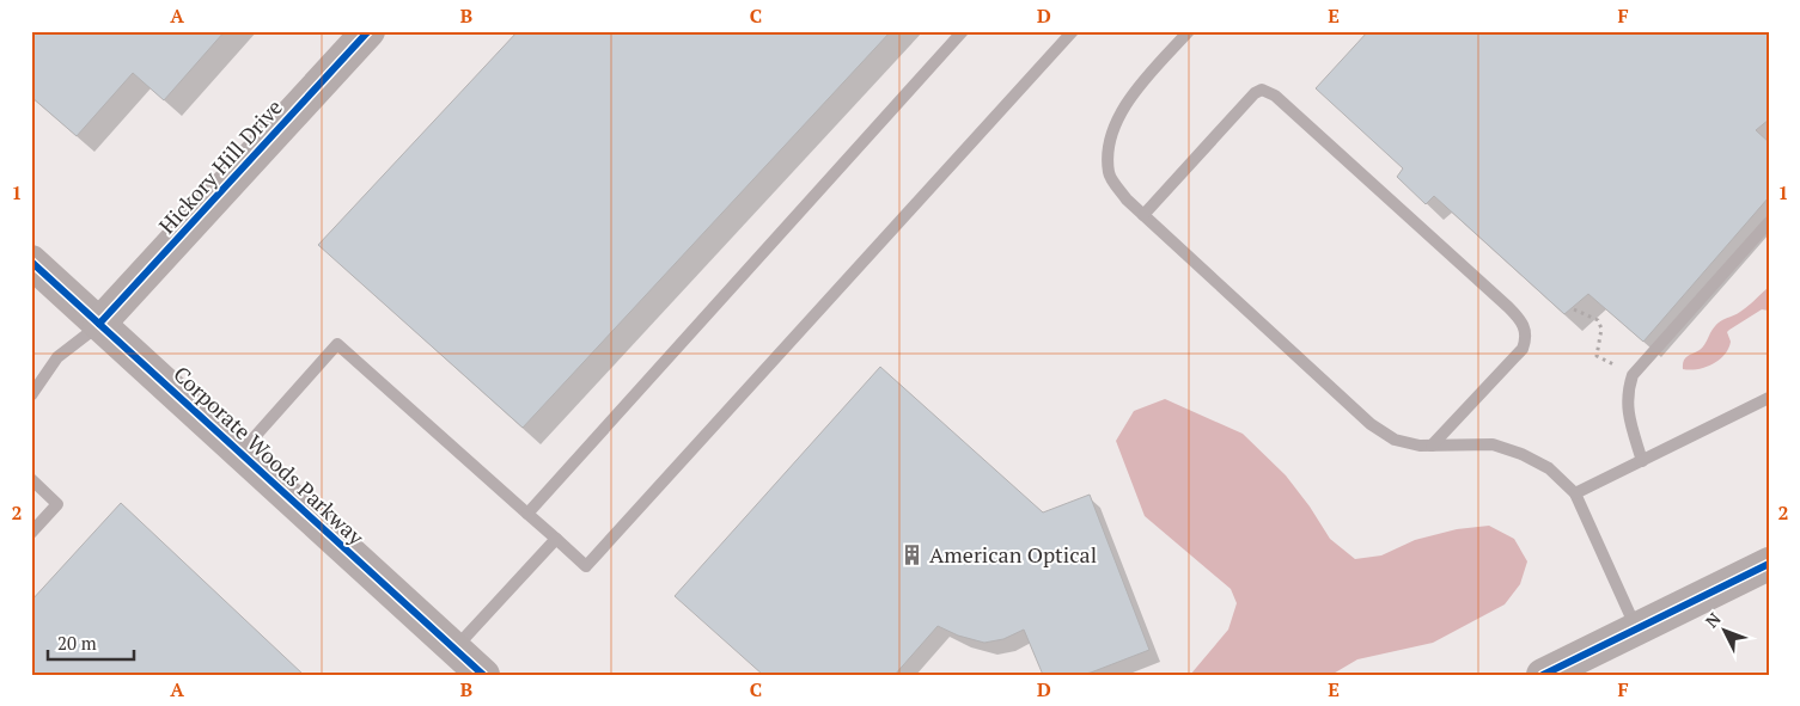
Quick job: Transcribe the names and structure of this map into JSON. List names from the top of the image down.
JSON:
{
  "streets": {
    "street": ["Hickory Hill Drive", "Corporate Woods Parkway"]
  },
  "crossings": [
    ["Hickory Hill Drive", "Corporate Woods Parkway"]
  ],
  "places": {
    "building": ["American Optical"]
  },
  "scale_bar": "20 m",
  "north": "top left",
  "grid": {
    "columns": [
      "A",
      "B",
      "C",
      "D",
      "E",
      "F"
    ],
    "rows": ["1", "2"]
  }
}
